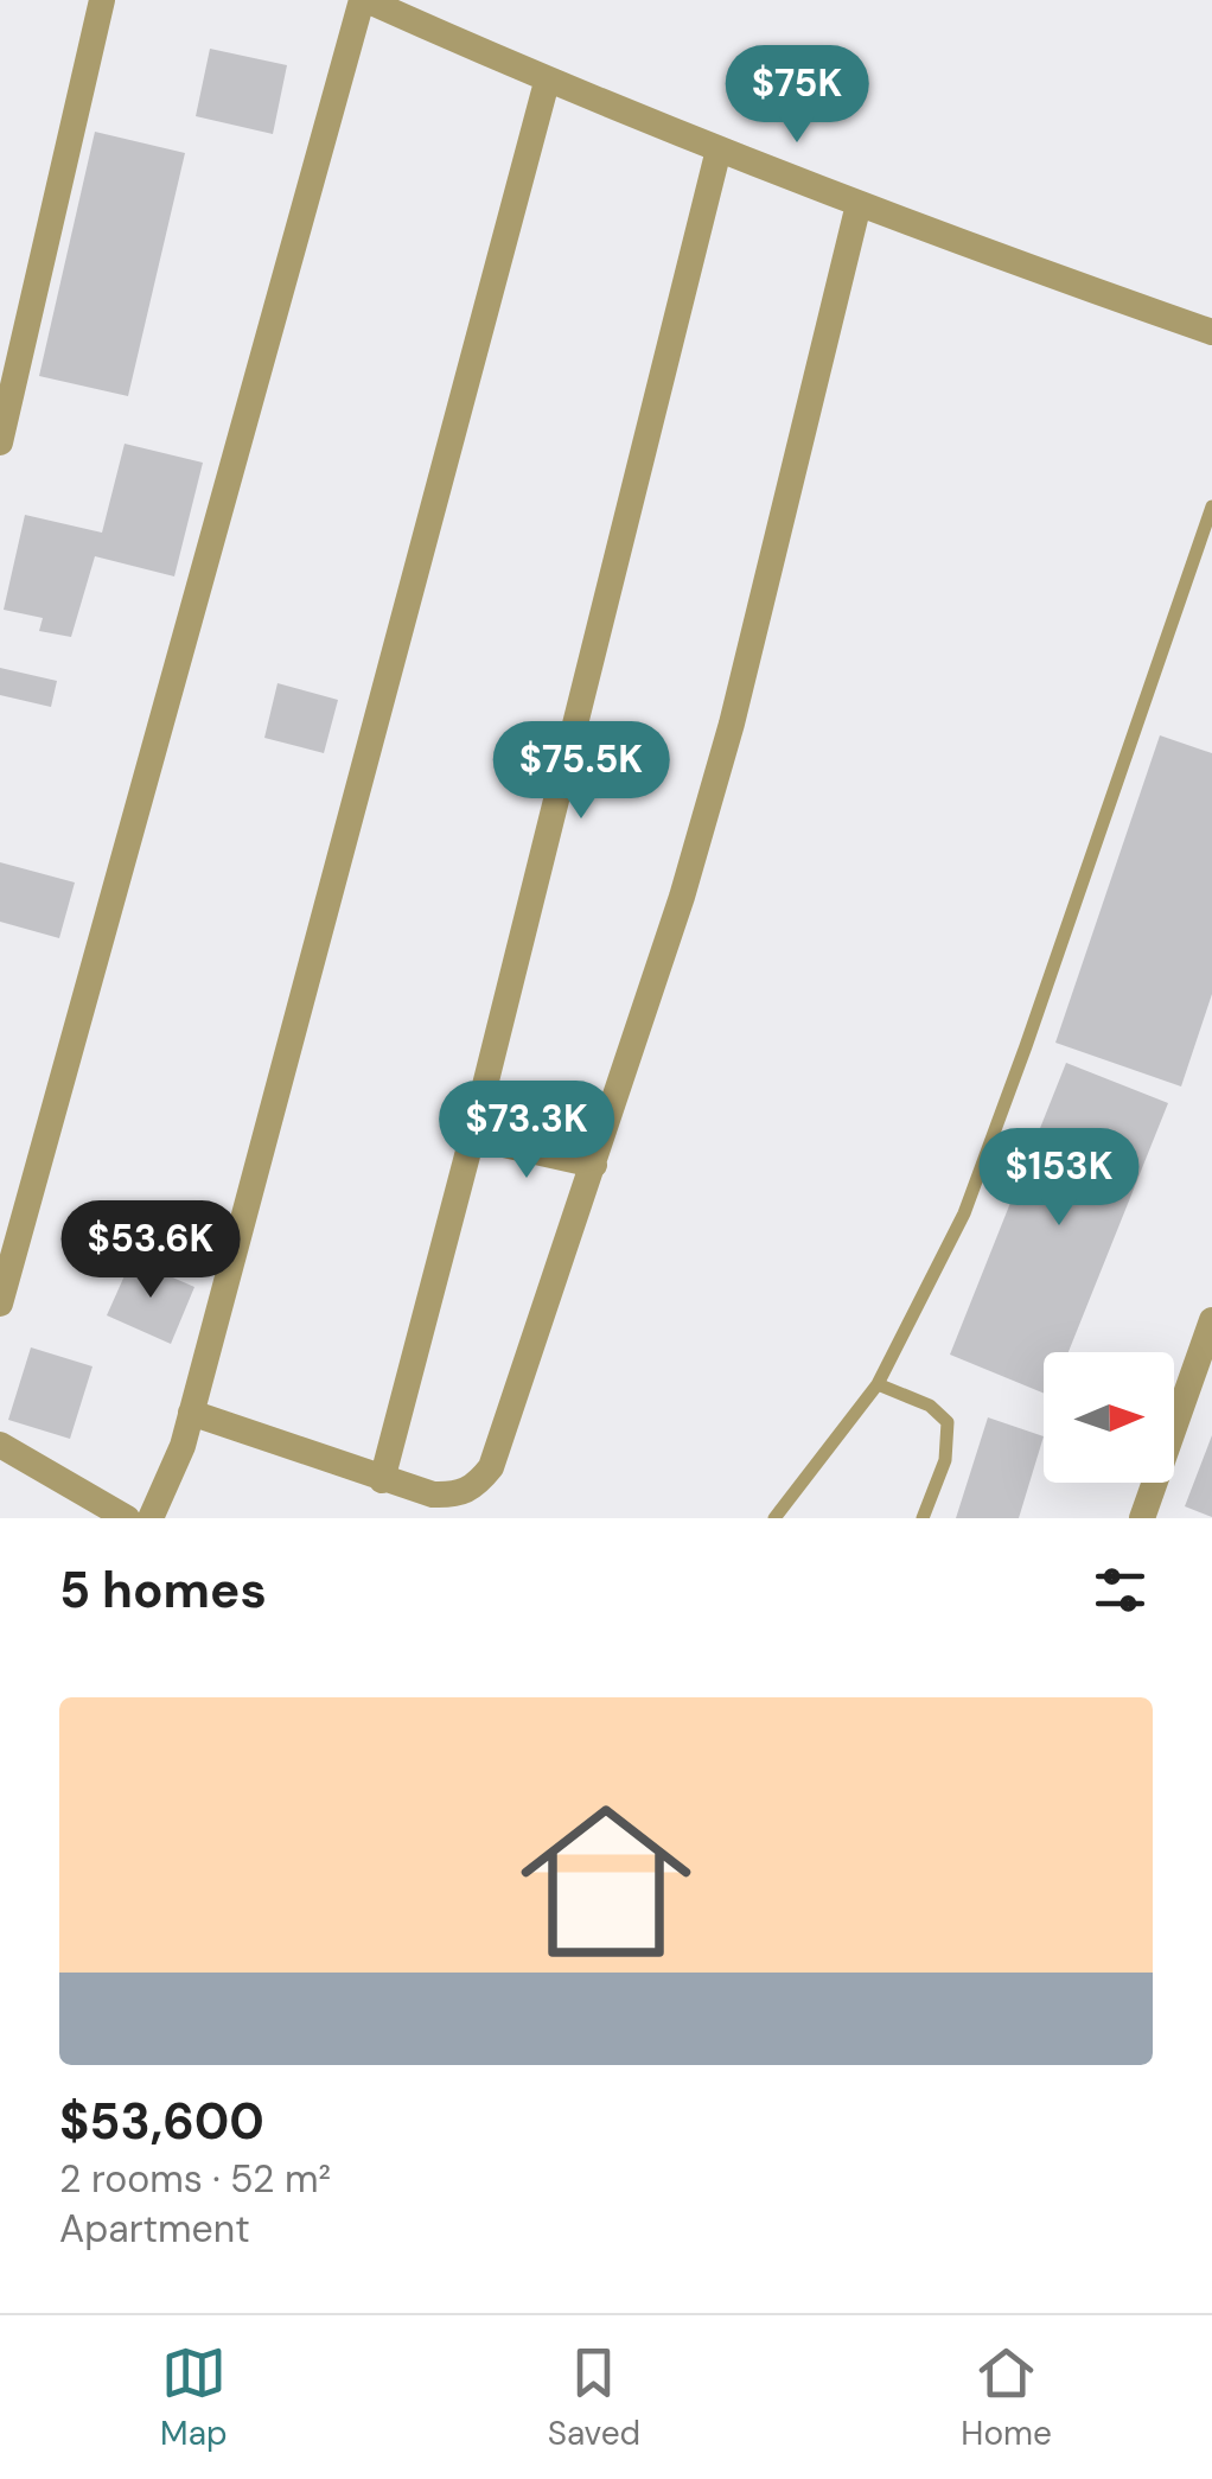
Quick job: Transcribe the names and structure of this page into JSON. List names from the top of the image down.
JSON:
{
  "north": "right",
  "page": {
    "price": [
      "$75K",
      "$75.5K",
      "$73.3K",
      "$153K",
      "$53.6K"
    ],
    "heading": "5 homes",
    "list": [
      {
        "name": "$53,600",
        "note": "2 rooms · 52 m² · Apartment"
      }
    ],
    "tabs": ["Map", "Saved", "Home"]
  }
}
